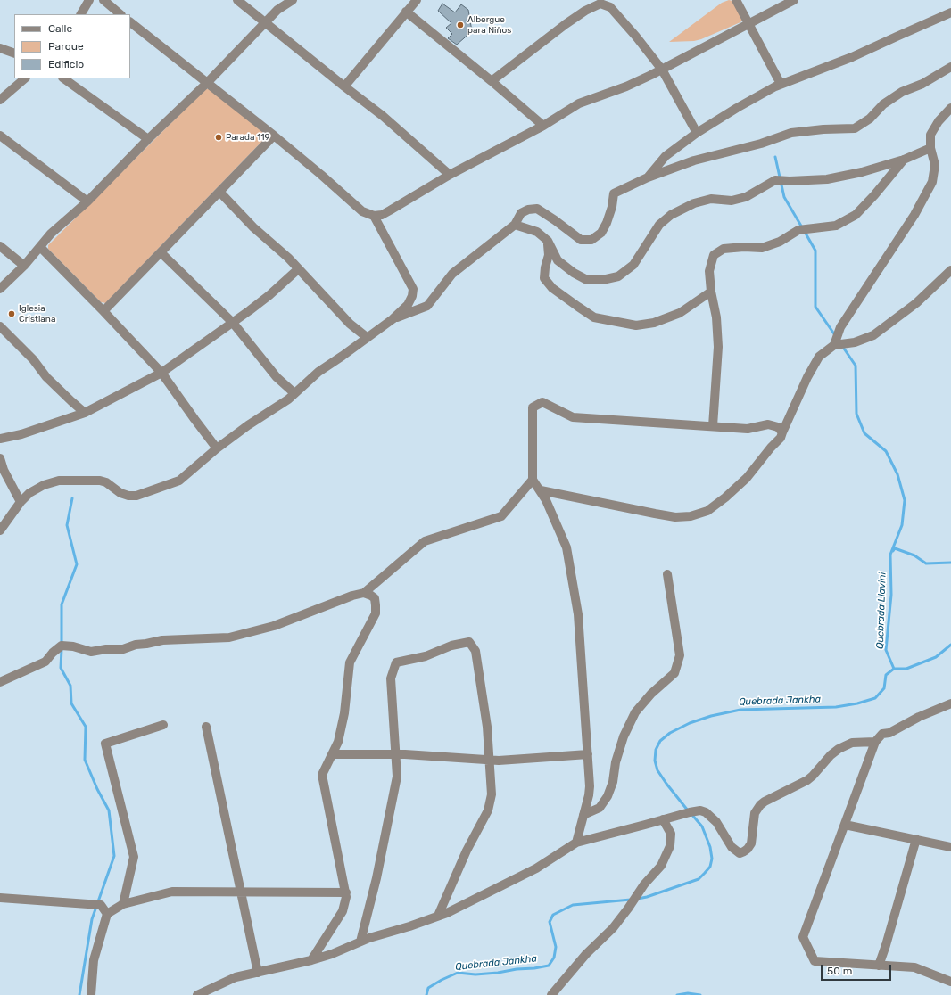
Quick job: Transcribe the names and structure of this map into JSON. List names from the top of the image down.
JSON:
{
  "water": ["Quebrada Llavini", "Quebrada Jankha"],
  "places": ["Albergue para Niños", "Parada 119", "Iglesia Cristiana"],
  "legend": ["Calle", "Parque", "Edificio"],
  "scale_bar": "50 m"
}
